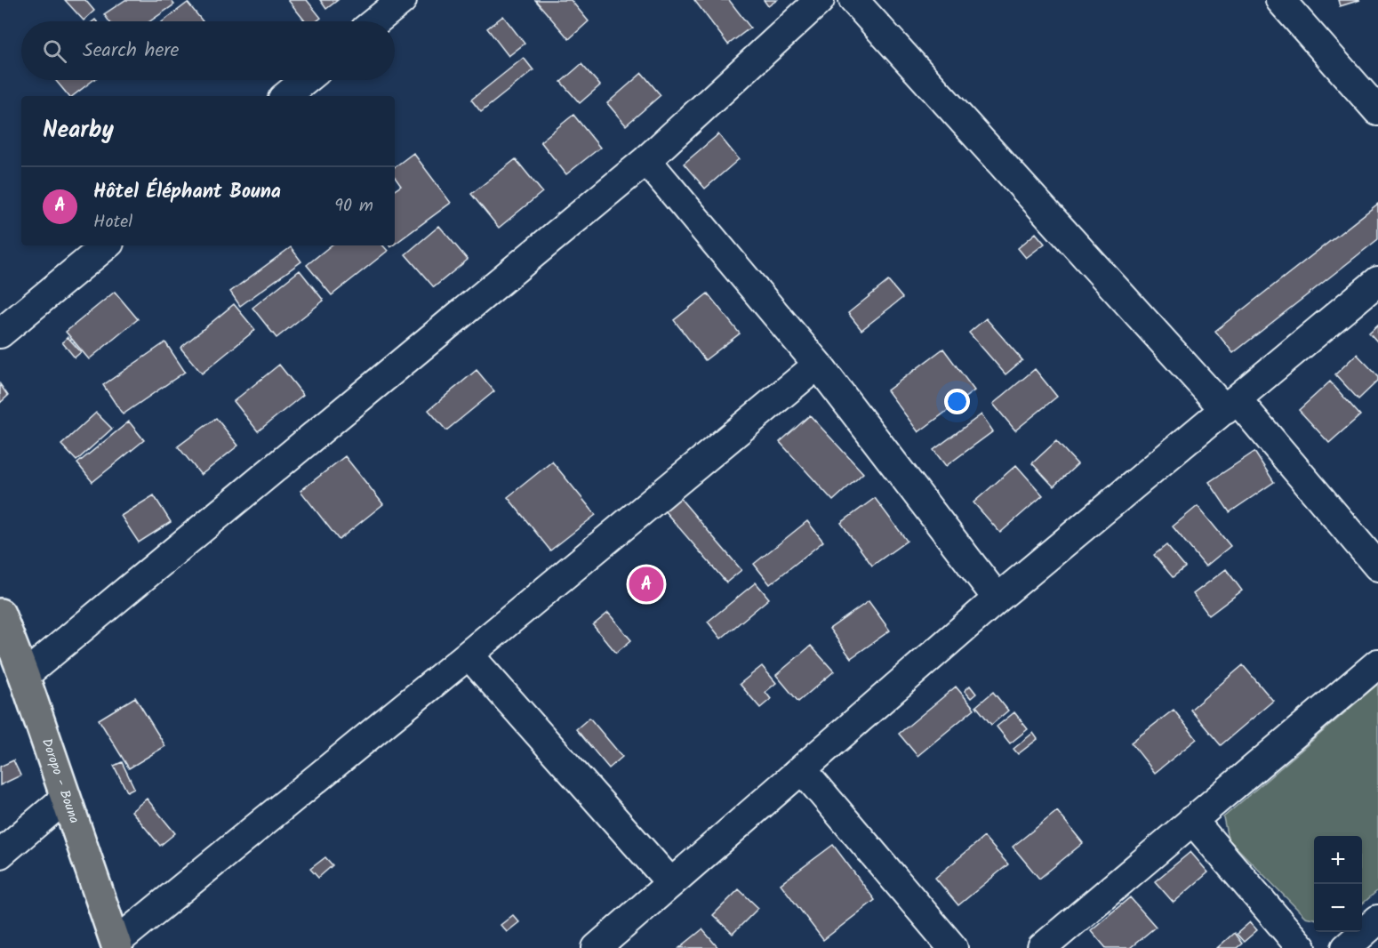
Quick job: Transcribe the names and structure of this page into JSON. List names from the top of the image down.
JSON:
{
  "streets": {
    "main road": ["Doropo - Bouna"]
  },
  "page": {
    "search": "Search here",
    "heading": "Nearby",
    "list": [
      {
        "mark": "A",
        "name": "Hôtel Éléphant Bouna",
        "note": "Hotel",
        "value": "90 m"
      }
    ],
    "pins": "A",
    "map_buttons": ["+", "−"]
  }
}
